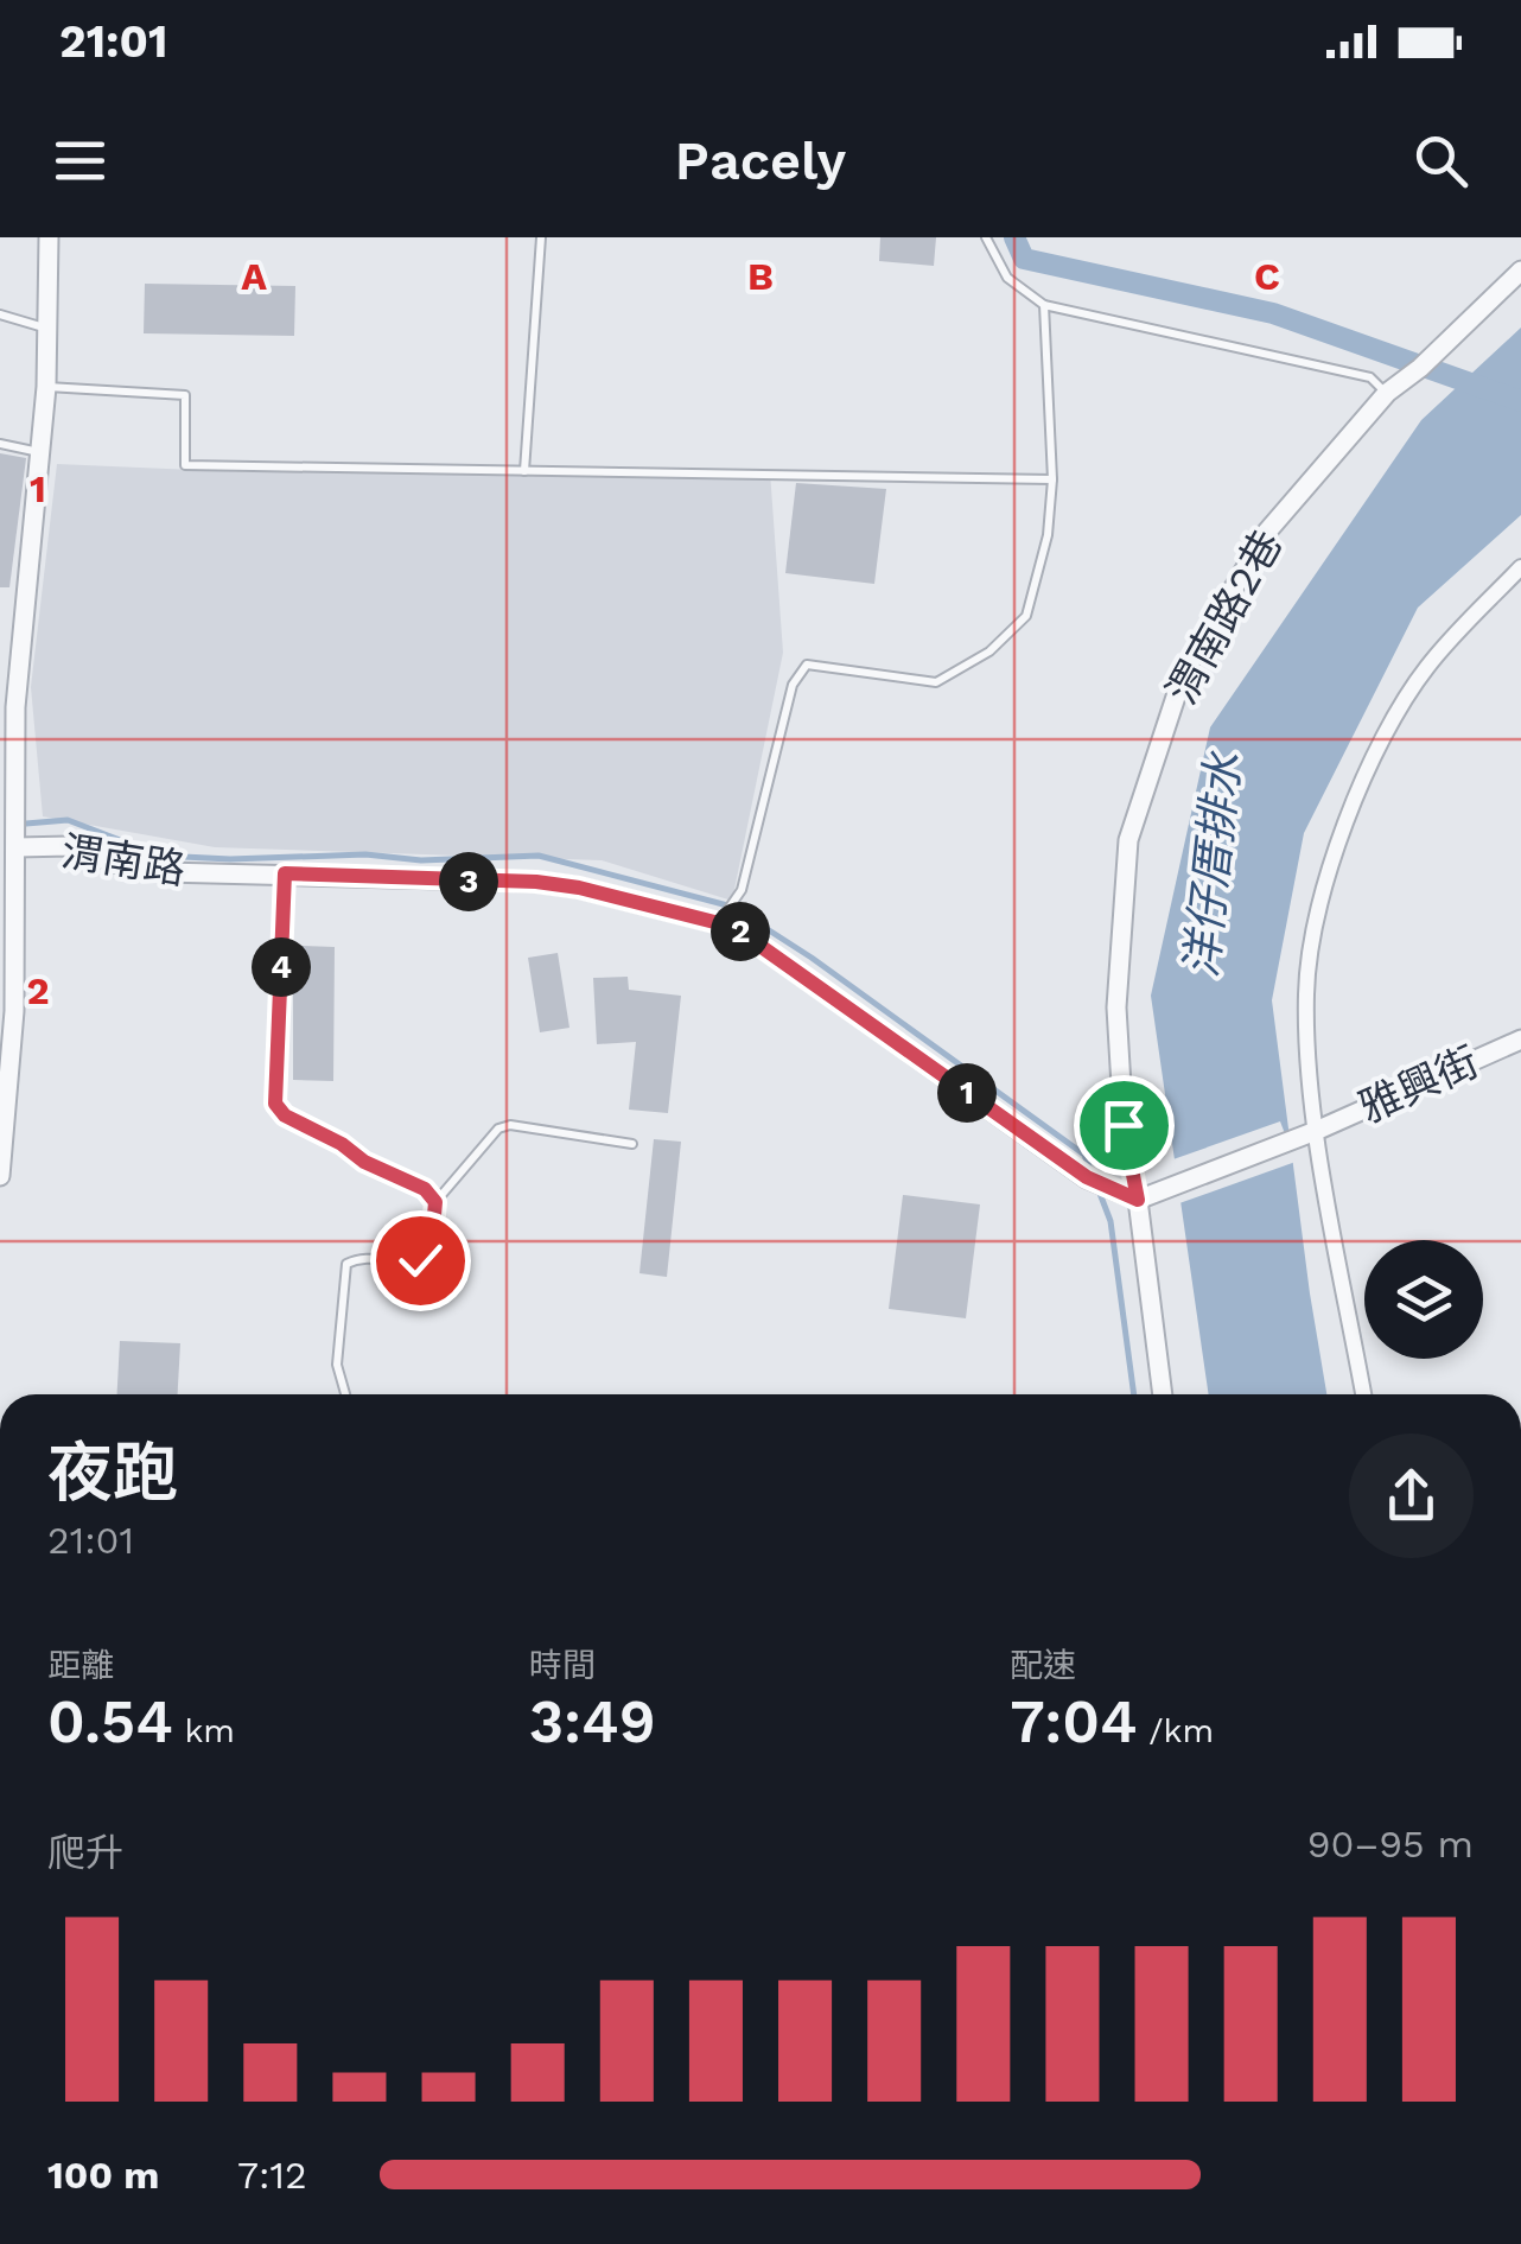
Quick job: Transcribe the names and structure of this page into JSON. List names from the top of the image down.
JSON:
{
  "streets": {
    "street": ["渭南路2巷", "渭南路", "雅興街"]
  },
  "crossings": [
    ["渭南路2巷", "渭南路"],
    ["渭南路2巷", "雅興街"],
    ["渭南路", "雅興街"]
  ],
  "water": ["洋仔厝排水"],
  "page": {
    "status": "21:01",
    "header": "Pacely",
    "pins": [
      "3",
      "2",
      "4",
      "1"
    ],
    "heading": ["夜跑", "21:01"],
    "stats": [
      ["距離", "0.54 km"],
      ["時間", "3:49"],
      ["配速", "7:04 /km"]
    ],
    "chart": ["爬升", "90–95 m"],
    "list": [
      {
        "name": "100 m",
        "note": "7:12"
      }
    ]
  },
  "grid": {
    "columns": ["A", "B", "C"],
    "rows": ["1", "2"]
  }
}
